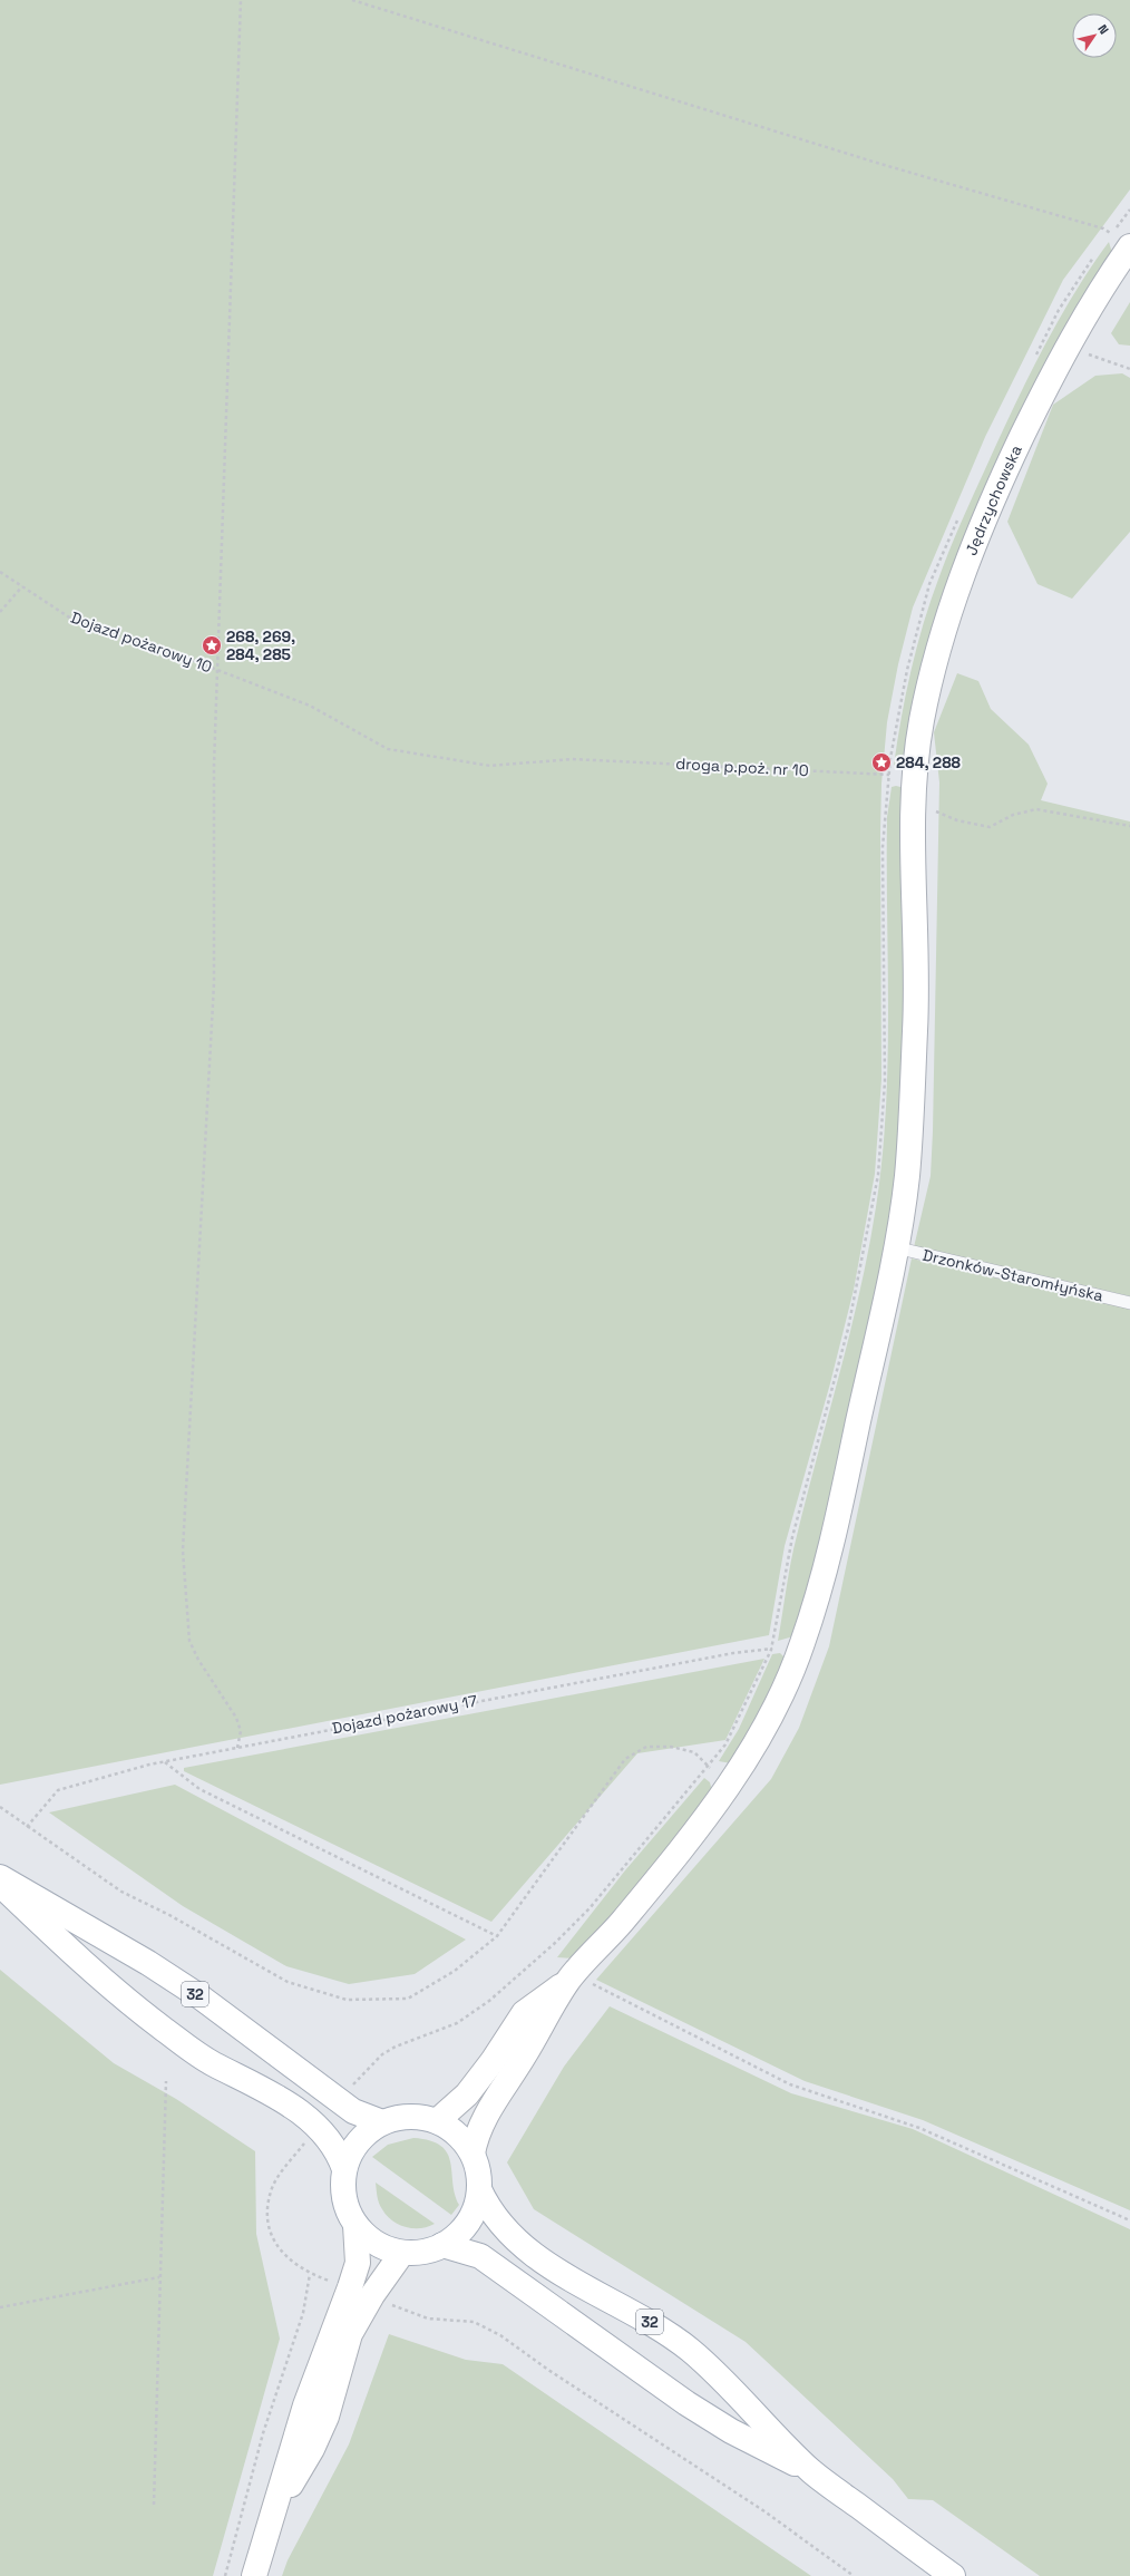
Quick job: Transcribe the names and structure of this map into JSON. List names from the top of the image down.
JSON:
{
  "streets": {
    "main road": ["Jędrzychowska", "32"],
    "lane": ["Drzonków-Staromłyńska"],
    "path": ["Dojazd pożarowy 10", "droga p.poż. nr 10", "Dojazd pożarowy 17"]
  },
  "crossings": [
    ["Jędrzychowska", "droga p.poż. nr 10"],
    ["Jędrzychowska", "Drzonków-Staromłyńska"],
    ["Jędrzychowska", "Dojazd pożarowy 17"],
    ["Dojazd pożarowy 10", "droga p.poż. nr 10"]
  ],
  "places": {
    "place": ["268, 269, 284, 285", "284, 288"]
  },
  "north": "top right"
}
